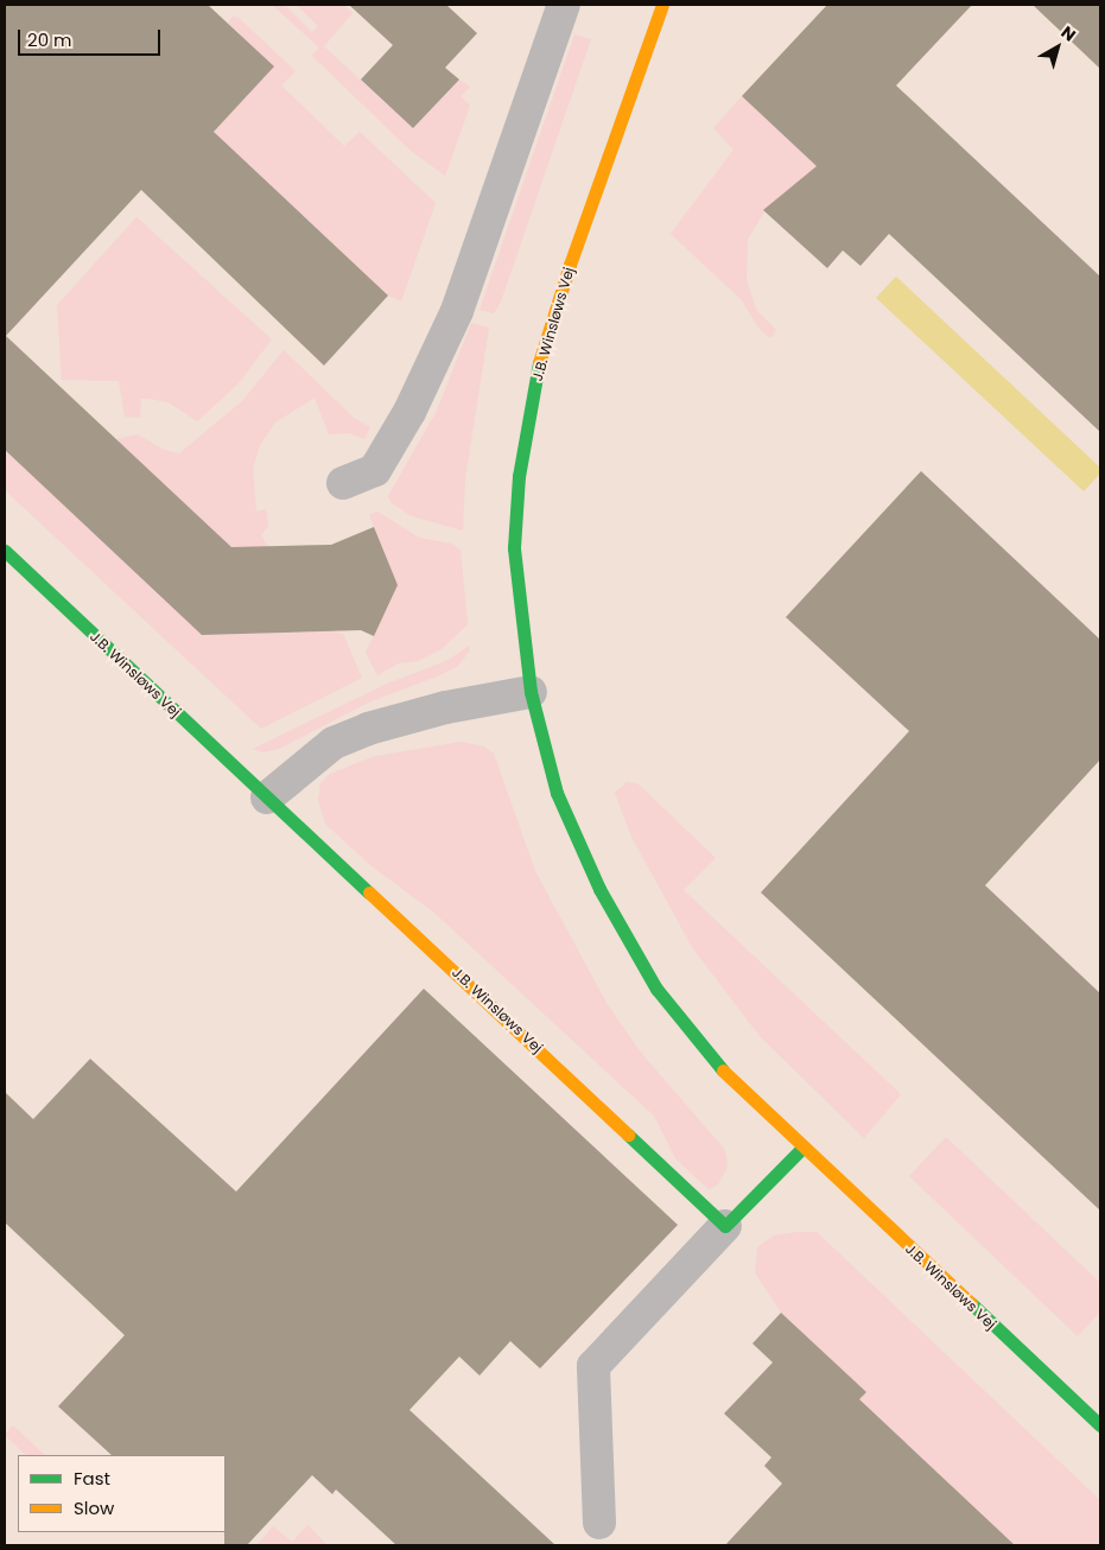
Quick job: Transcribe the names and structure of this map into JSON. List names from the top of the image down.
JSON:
{
  "streets": {
    "street": ["J.B. Winsløws Vej"]
  },
  "legend": ["Fast", "Slow"],
  "scale_bar": "20 m",
  "north": "top right"
}
